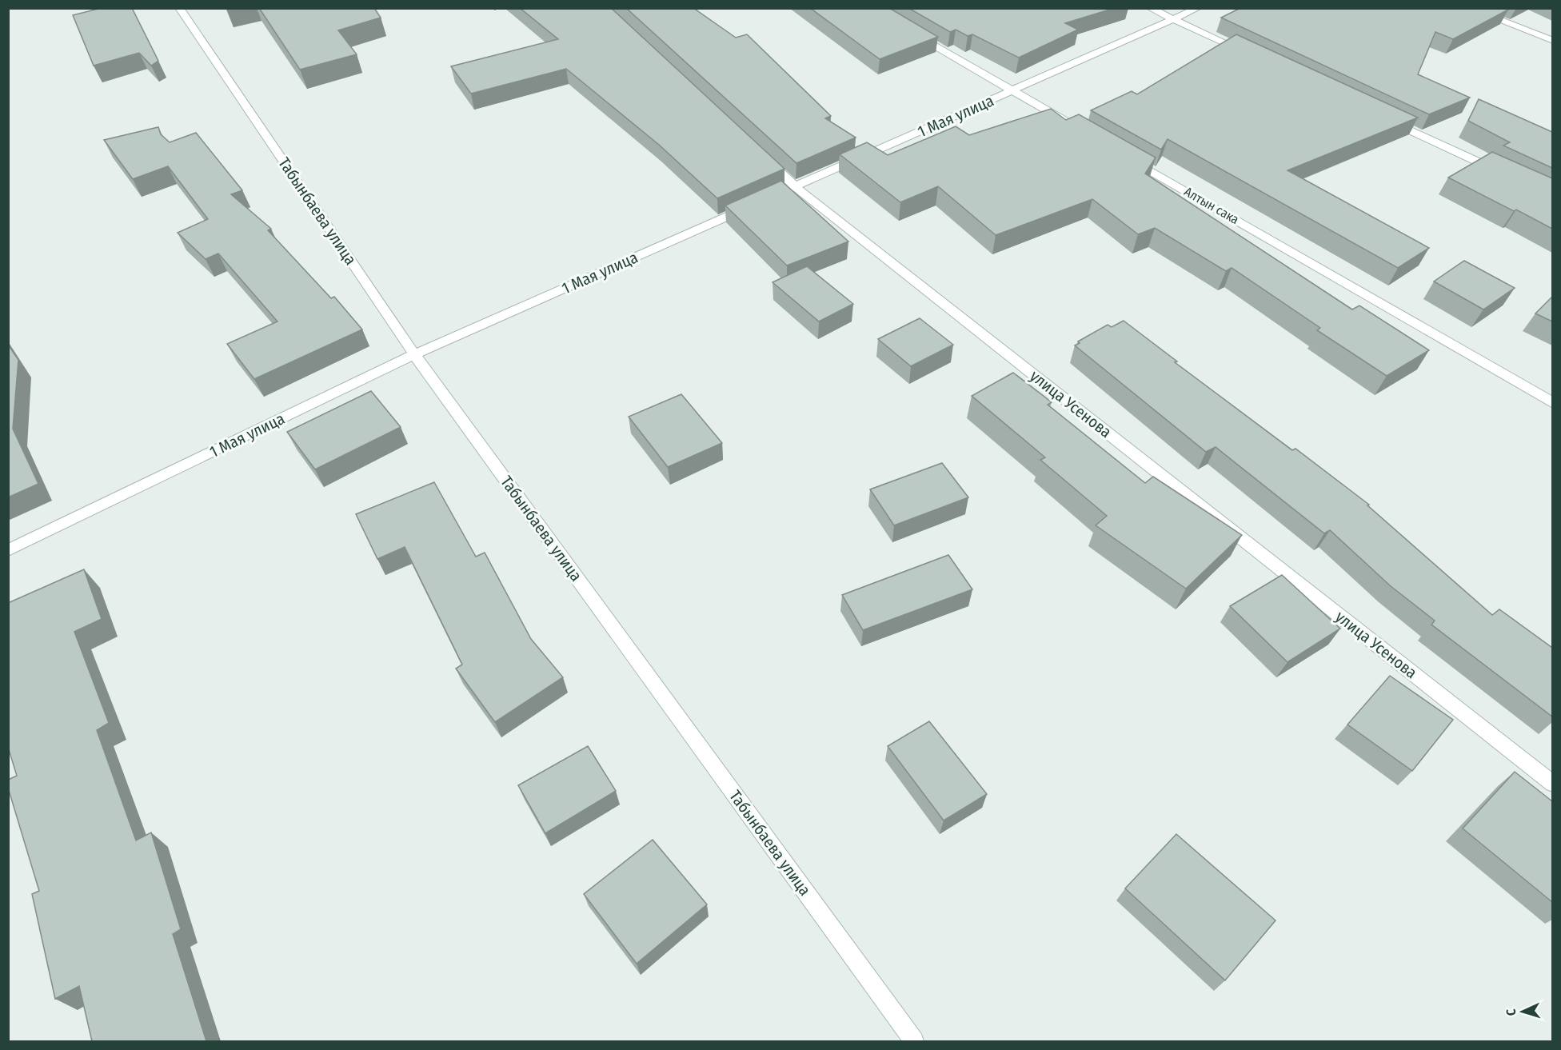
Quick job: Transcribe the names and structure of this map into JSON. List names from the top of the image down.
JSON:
{
  "streets": {
    "street": [
      "1 Мая улица",
      "Алтын сака",
      "Табынбаева улица",
      "улица Усенова"
    ]
  },
  "crossings": [
    ["1 Мая улица", "Табынбаева улица"],
    ["1 Мая улица", "улица Усенова"]
  ],
  "north": "left"
}
